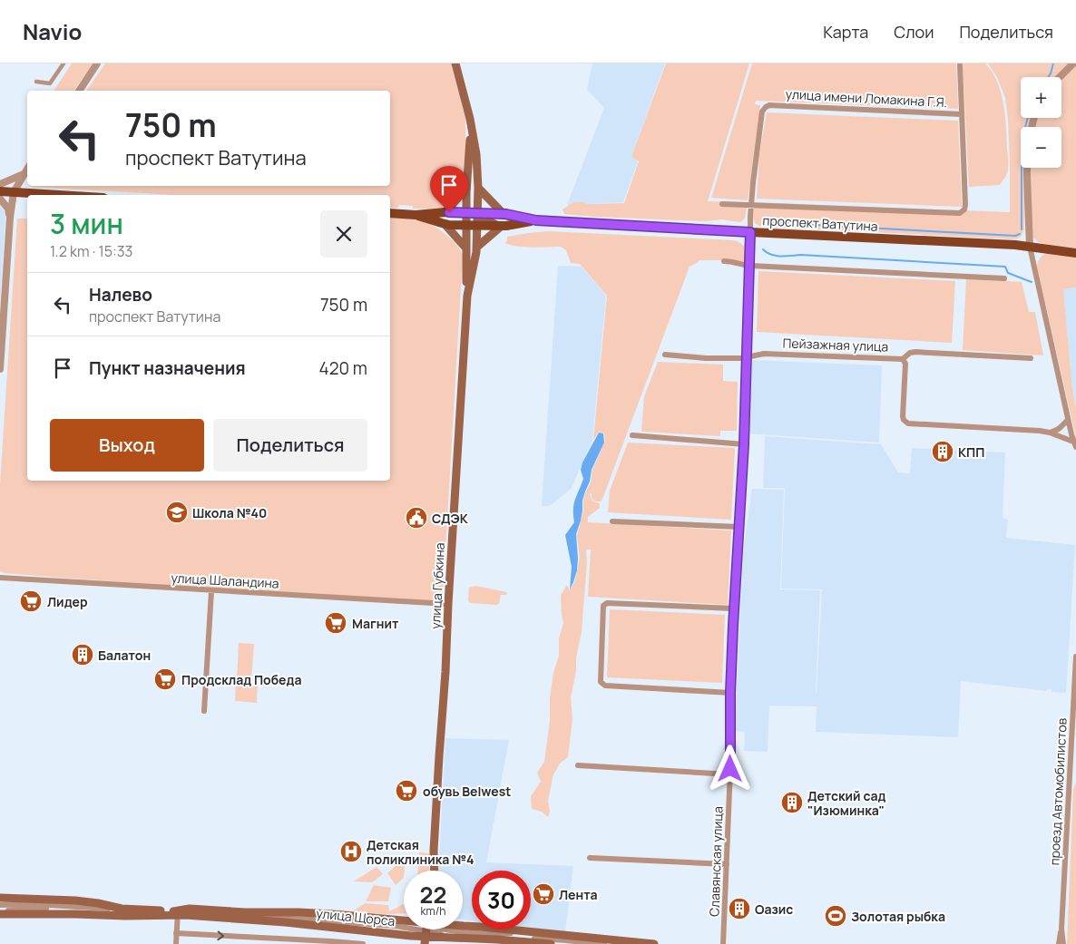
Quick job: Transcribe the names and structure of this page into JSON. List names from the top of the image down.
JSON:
{
  "streets": {
    "main road": ["проспект Ватутина", "улица Губкина", "улица Щорса"],
    "street": [
      "улица имени Ломакина Г.Я.",
      "Пейзажная улица",
      "улица Шаландина",
      "проезд Автомобилистов",
      "Славянская улица"
    ]
  },
  "crossings": [
    ["улица имени Ломакина Г.Я.", "Славянская улица"],
    ["проспект Ватутина", "улица Губкина"],
    ["проспект Ватутина", "Славянская улица"],
    ["Пейзажная улица", "Славянская улица"],
    ["улица Шаландина", "улица Губкина"]
  ],
  "places": {
    "building": [
      "КПП",
      "Балатон",
      "Детский сад \"Изюминка\"",
      "Оазис"
    ],
    "school or university": ["Школа №40"],
    "public building": ["СДЭК"],
    "supermarket": [
      "Лидер",
      "Магнит",
      "Продсклад Победа",
      "обувь Belwest",
      "Лента"
    ],
    "hospital": ["Детская поликлиника №4"],
    "sports": ["Золотая рыбка"]
  },
  "page": {
    "header": "Navio",
    "nav": ["Карта", "Слои", "Поделиться"],
    "map_buttons": ["+", "−"],
    "turn": ["750 m", "проспект Ватутина"],
    "heading": ["3 мин", "1.2 km · 15:33"],
    "list": [
      {
        "name": "Налево",
        "note": "проспект Ватутина",
        "value": "750 m"
      },
      {
        "name": "Пункт назначения",
        "value": "420 m"
      }
    ],
    "buttons": ["Выход", "Поделиться"],
    "speed": "22 km/h",
    "limit": "30"
  }
}
